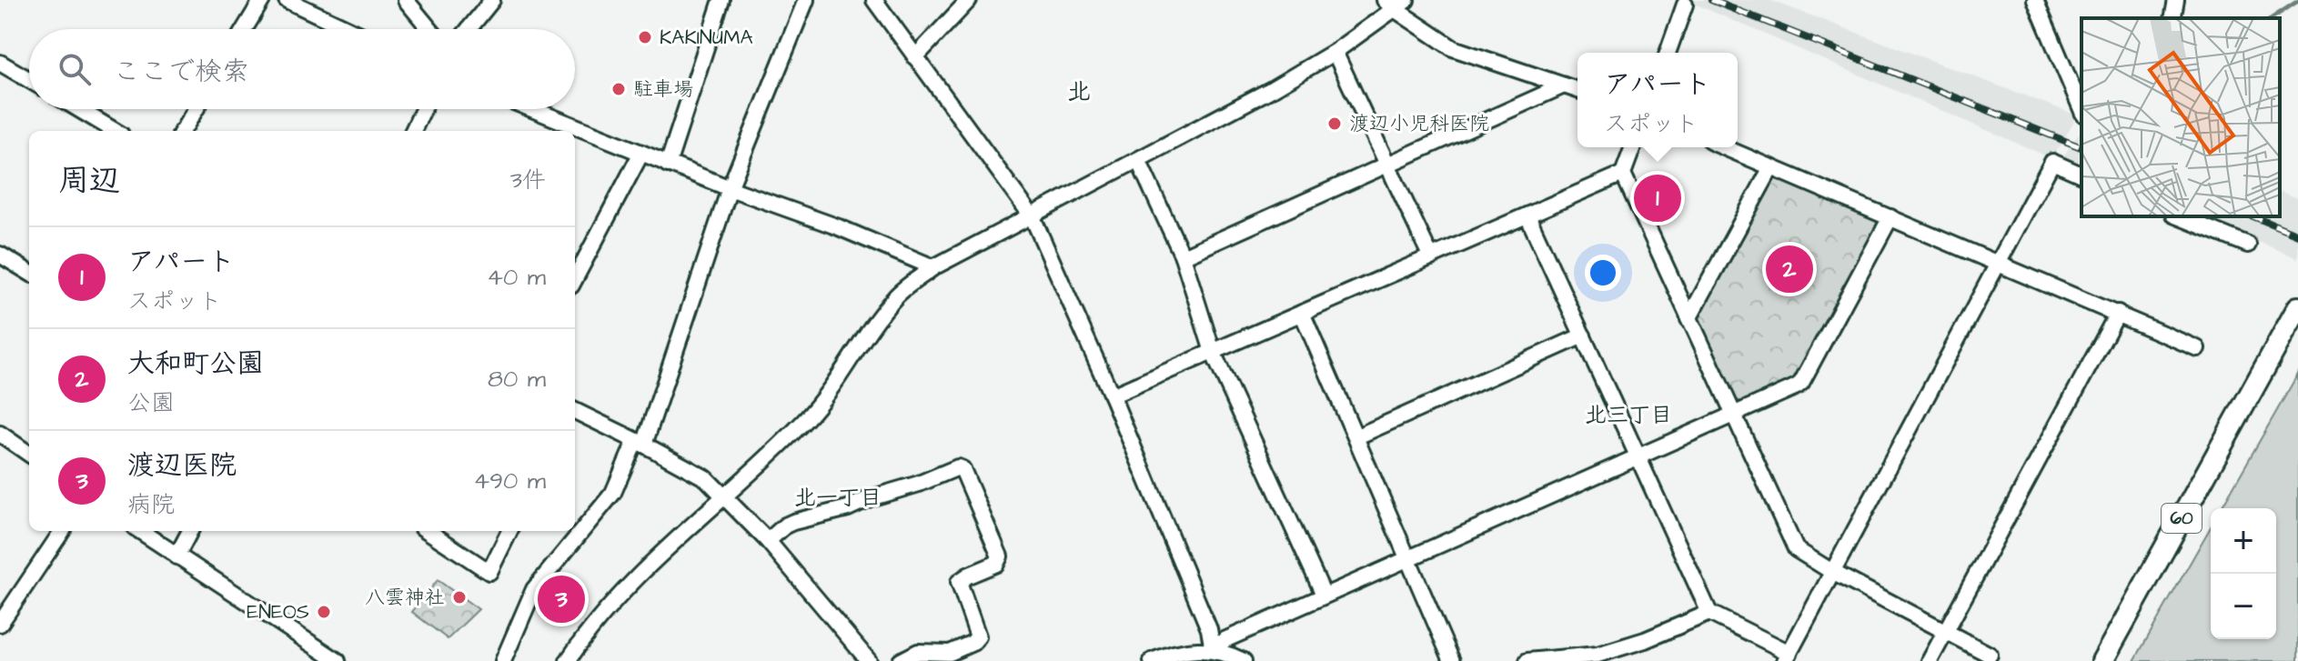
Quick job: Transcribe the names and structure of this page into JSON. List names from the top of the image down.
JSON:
{
  "streets": {
    "main road": ["60"]
  },
  "districts": ["北", "北三丁目", "北一丁目"],
  "places": [
    "KAKINUMA",
    "駐車場",
    "渡辺小児科医院",
    "八雲神社",
    "ENEOS"
  ],
  "page": {
    "search": "ここで検索",
    "popup": ["アパート", "スポット"],
    "heading": ["周辺", "3件"],
    "pins": ["1", "2", "3"],
    "list": [
      {
        "mark": "1",
        "name": "アパート",
        "note": "スポット",
        "value": "40 m"
      },
      {
        "mark": "2",
        "name": "大和町公園",
        "note": "公園",
        "value": "80 m"
      },
      {
        "mark": "3",
        "name": "渡辺医院",
        "note": "病院",
        "value": "490 m"
      }
    ],
    "map_buttons": ["+", "−"]
  }
}
